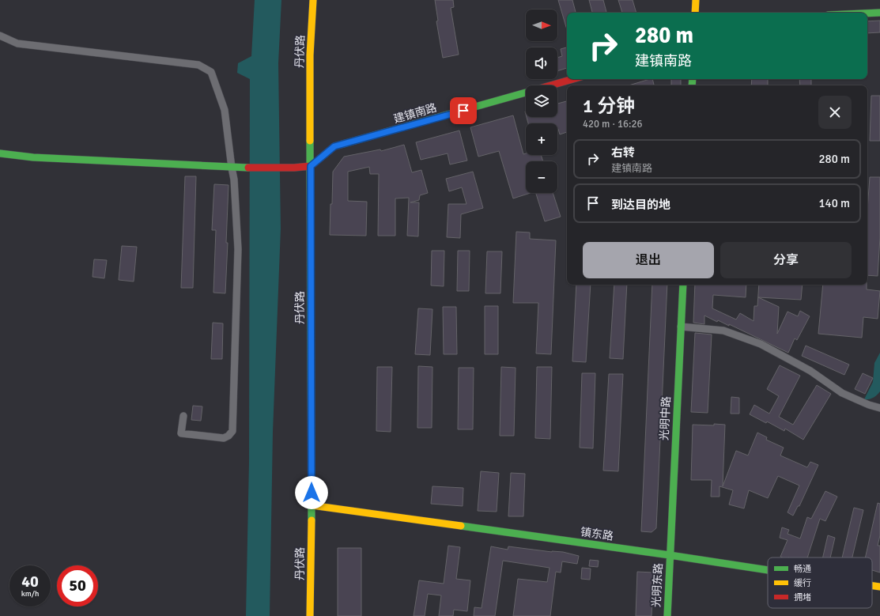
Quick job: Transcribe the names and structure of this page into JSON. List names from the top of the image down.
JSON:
{
  "streets": {
    "street": [
      "丹伏路",
      "建镇南路",
      "光明中路",
      "镇东路",
      "光明东路"
    ]
  },
  "crossings": [
    ["丹伏路", "建镇南路"],
    ["丹伏路", "镇东路"],
    ["光明中路", "镇东路"],
    ["光明中路", "光明东路"],
    ["镇东路", "光明东路"]
  ],
  "legend": ["畅通", "缓行", "拥堵"],
  "north": "right",
  "page": {
    "map_buttons": ["+", "−"],
    "turn": ["280 m", "建镇南路"],
    "heading": ["1 分钟", "420 m · 16:26"],
    "list": [
      {
        "name": "右转",
        "note": "建镇南路",
        "value": "280 m"
      },
      {
        "name": "到达目的地",
        "value": "140 m"
      }
    ],
    "buttons": ["退出", "分享"],
    "speed": "40 km/h",
    "limit": "50"
  }
}
